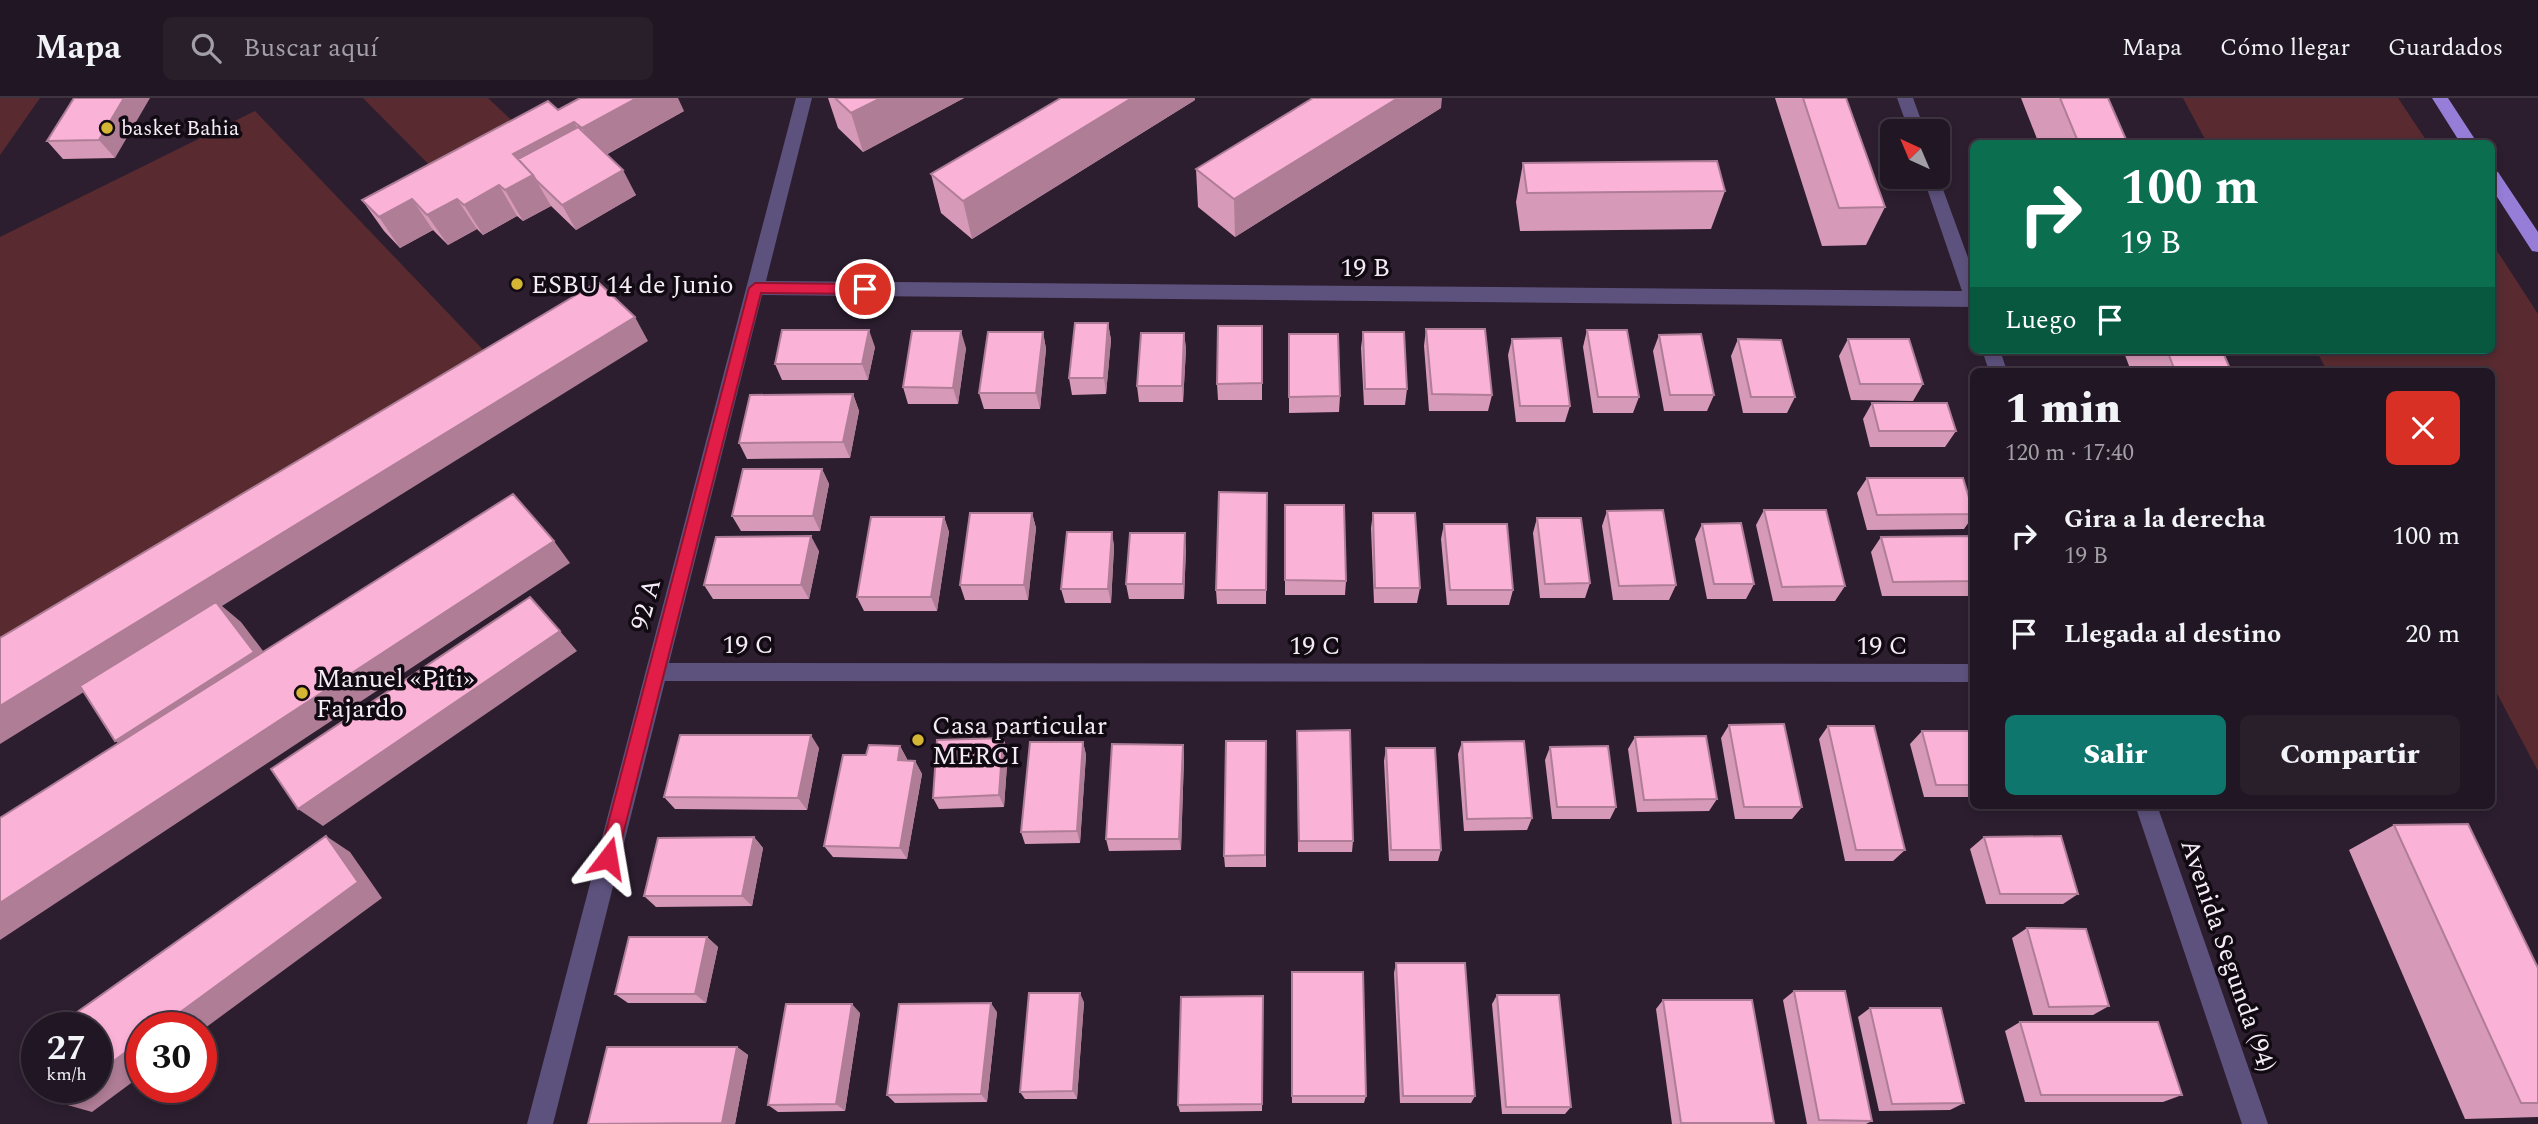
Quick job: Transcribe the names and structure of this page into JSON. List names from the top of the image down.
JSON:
{
  "streets": {
    "street": [
      "19 B",
      "92 A",
      "19 C",
      "Avenida Segunda (94)"
    ]
  },
  "crossings": [
    ["19 B", "92 A"],
    ["92 A", "19 C"]
  ],
  "places": [
    "basket Bahia",
    "ESBU 14 de Junio",
    "Manuel «Piti» Fajardo",
    "Casa particular MERCI"
  ],
  "north": "top left",
  "page": {
    "header": "Mapa",
    "search": "Buscar aquí",
    "nav": ["Mapa", "Cómo llegar", "Guardados"],
    "turn": ["100 m", "19 B"],
    "then": "Luego",
    "heading": ["1 min", "120 m · 17:40"],
    "list": [
      {
        "name": "Gira a la derecha",
        "note": "19 B",
        "value": "100 m"
      },
      {
        "name": "Llegada al destino",
        "value": "20 m"
      }
    ],
    "buttons": ["Salir", "Compartir"],
    "speed": "27 km/h",
    "limit": "30"
  }
}
